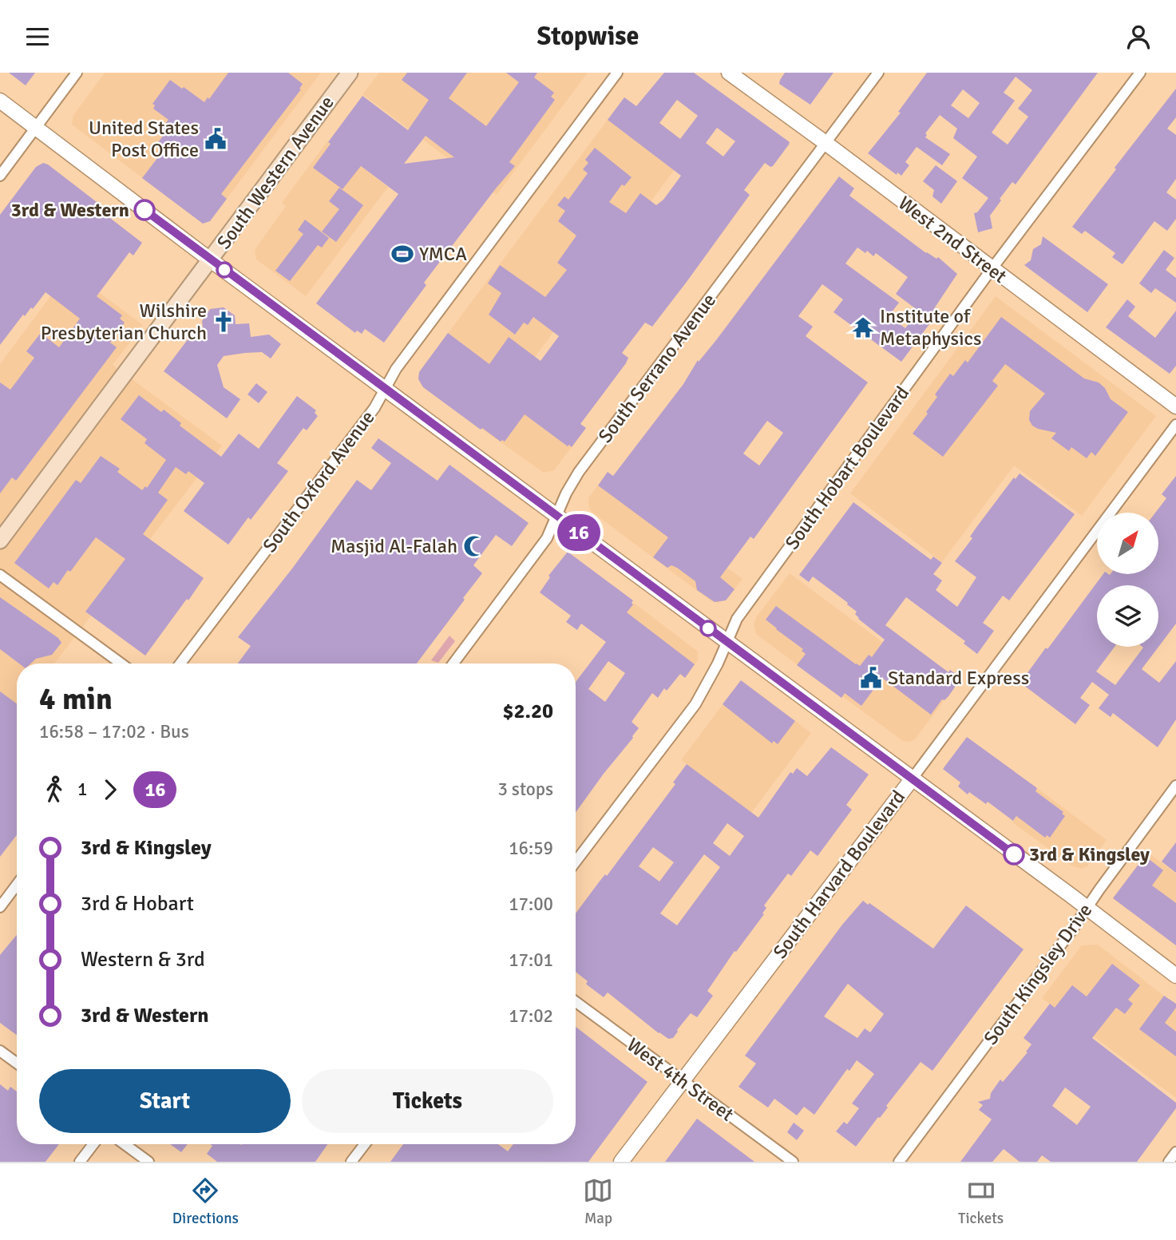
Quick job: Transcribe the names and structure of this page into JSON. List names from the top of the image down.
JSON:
{
  "streets": {
    "main road": ["South Western Avenue", "West 2nd Street", "South Harvard Boulevard"],
    "street": [
      "South Serrano Avenue",
      "South Hobart Boulevard",
      "South Oxford Avenue",
      "South Kingsley Drive",
      "West 4th Street"
    ]
  },
  "crossings": [
    ["West 2nd Street", "South Serrano Avenue"],
    ["West 2nd Street", "South Hobart Boulevard"],
    ["South Harvard Boulevard", "West 4th Street"]
  ],
  "places": {
    "public building": ["United States Post Office", "Standard Express"],
    "other": ["3rd & Western", "3rd & Kingsley"],
    "sports": ["YMCA"],
    "church": ["Wilshire Presbyterian Church"],
    "temple": ["Institute of Metaphysics"],
    "mosque": ["Masjid Al-Falah"]
  },
  "lines": ["bus line 16"],
  "north": "top right",
  "page": {
    "header": "Stopwise",
    "on_map": "16",
    "heading": ["4 min", "16:58 – 17:02 · Bus", "$2.20"],
    "legs": ["1", "16", "3 stops"],
    "list": [
      {
        "name": "3rd & Kingsley",
        "value": "16:59"
      },
      {
        "name": "3rd & Hobart",
        "value": "17:00"
      },
      {
        "name": "Western & 3rd",
        "value": "17:01"
      },
      {
        "name": "3rd & Western",
        "value": "17:02"
      }
    ],
    "buttons": ["Start", "Tickets"],
    "tabs": ["Directions", "Map", "Tickets"]
  }
}
